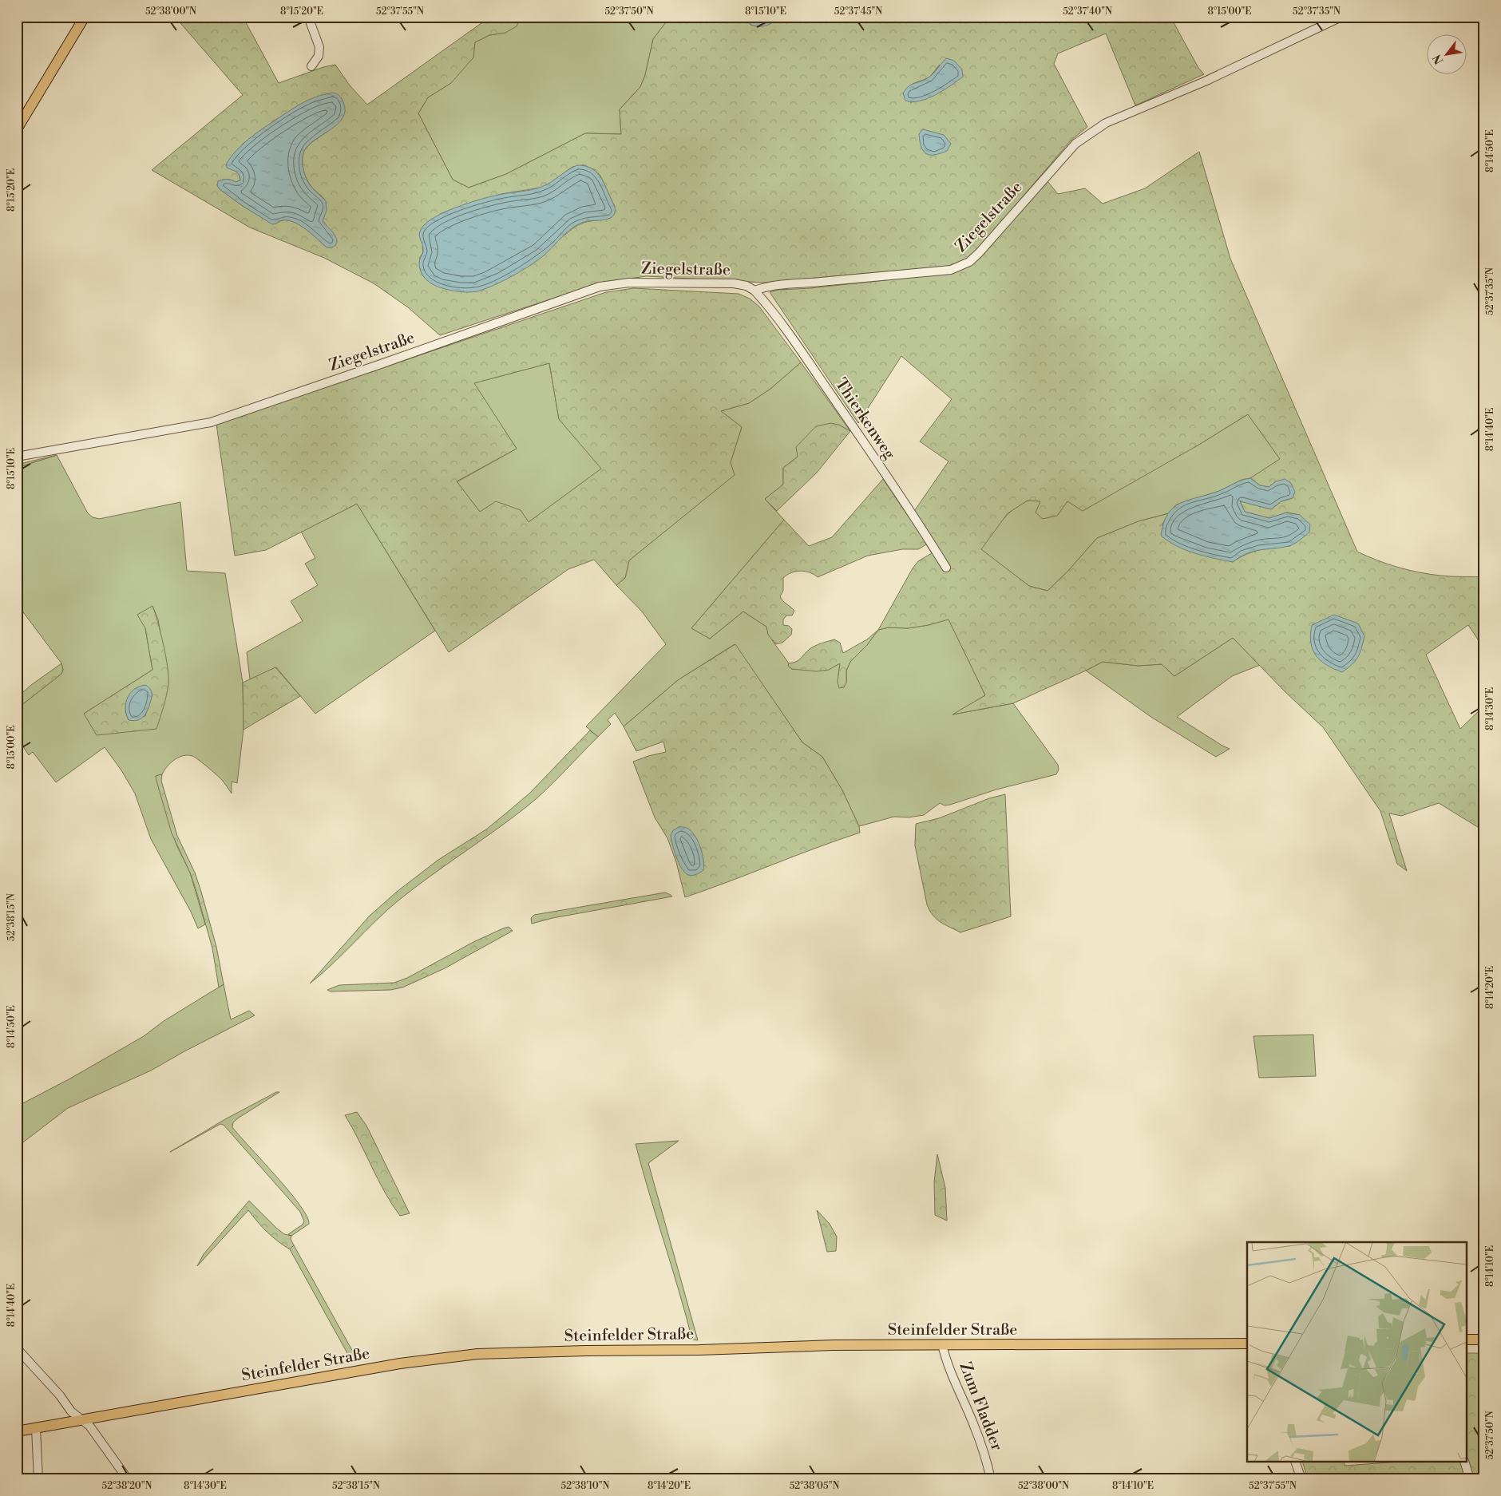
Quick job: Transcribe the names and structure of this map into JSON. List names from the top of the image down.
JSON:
{
  "streets": {
    "main road": ["Steinfelder Straße"],
    "street": ["Ziegelstraße", "Thierkenweg", "Zum Fladder"]
  },
  "crossings": [
    ["Ziegelstraße", "Thierkenweg"],
    ["Steinfelder Straße", "Zum Fladder"]
  ],
  "north": "bottom left",
  "coordinates": [
    "52°38'00\"N",
    "8°15'20\"E",
    "52°37'55\"N",
    "52°37'50\"N",
    "8°15'10\"E",
    "52°37'45\"N",
    "52°37'40\"N",
    "8°15'00\"E",
    "52°37'35\"N",
    "8°14'50\"E",
    "8°14'40\"E",
    "8°14'30\"E",
    "52°38'15\"N",
    "8°14'20\"E",
    "8°14'10\"E",
    "52°38'20\"N",
    "52°38'10\"N",
    "52°38'05\"N"
  ]
}
